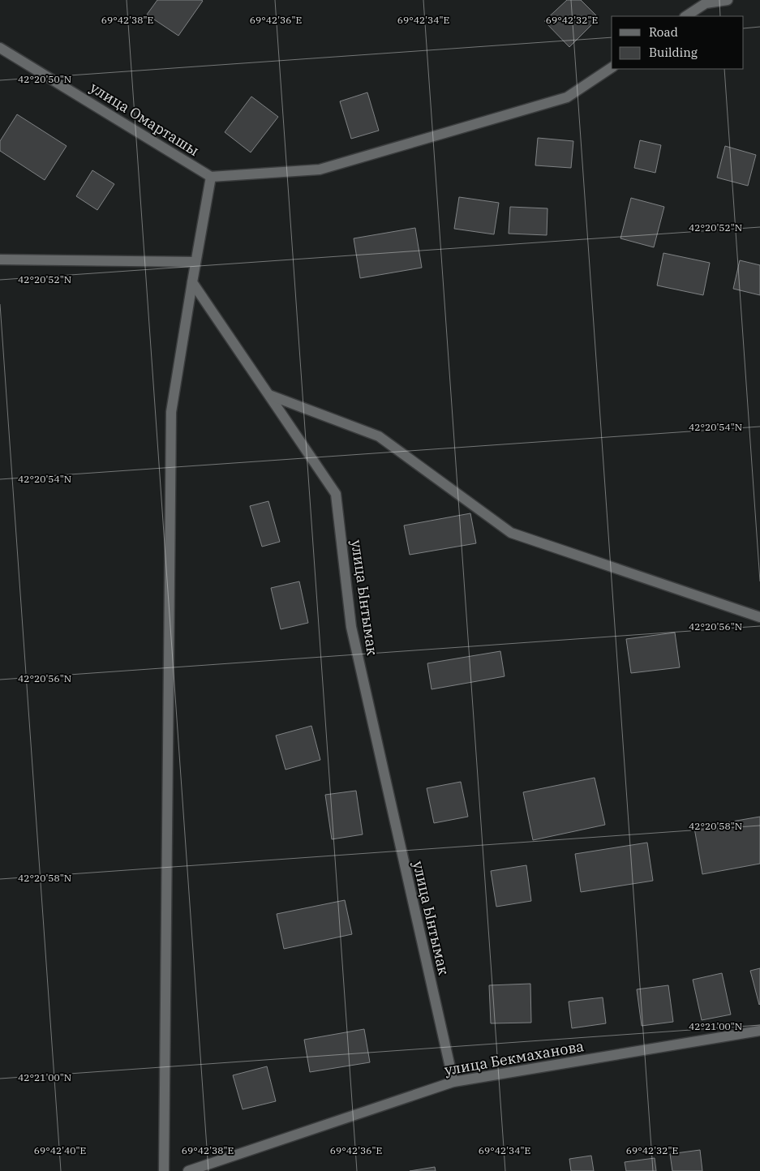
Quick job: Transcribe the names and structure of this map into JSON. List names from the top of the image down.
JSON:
{
  "streets": {
    "street": ["улица Омарташы", "улица Ынтымак", "улица Бекмаханова"]
  },
  "crossings": [
    ["улица Ынтымак", "улица Бекмаханова"]
  ],
  "legend": ["Road", "Building"],
  "coordinates": [
    "69°42'38\"E",
    "69°42'36\"E",
    "69°42'34\"E",
    "69°42'32\"E",
    "42°20'50\"N",
    "42°20'52\"N",
    "42°20'54\"N",
    "42°20'56\"N",
    "42°20'58\"N",
    "42°21'00\"N",
    "69°42'40\"E"
  ]
}
